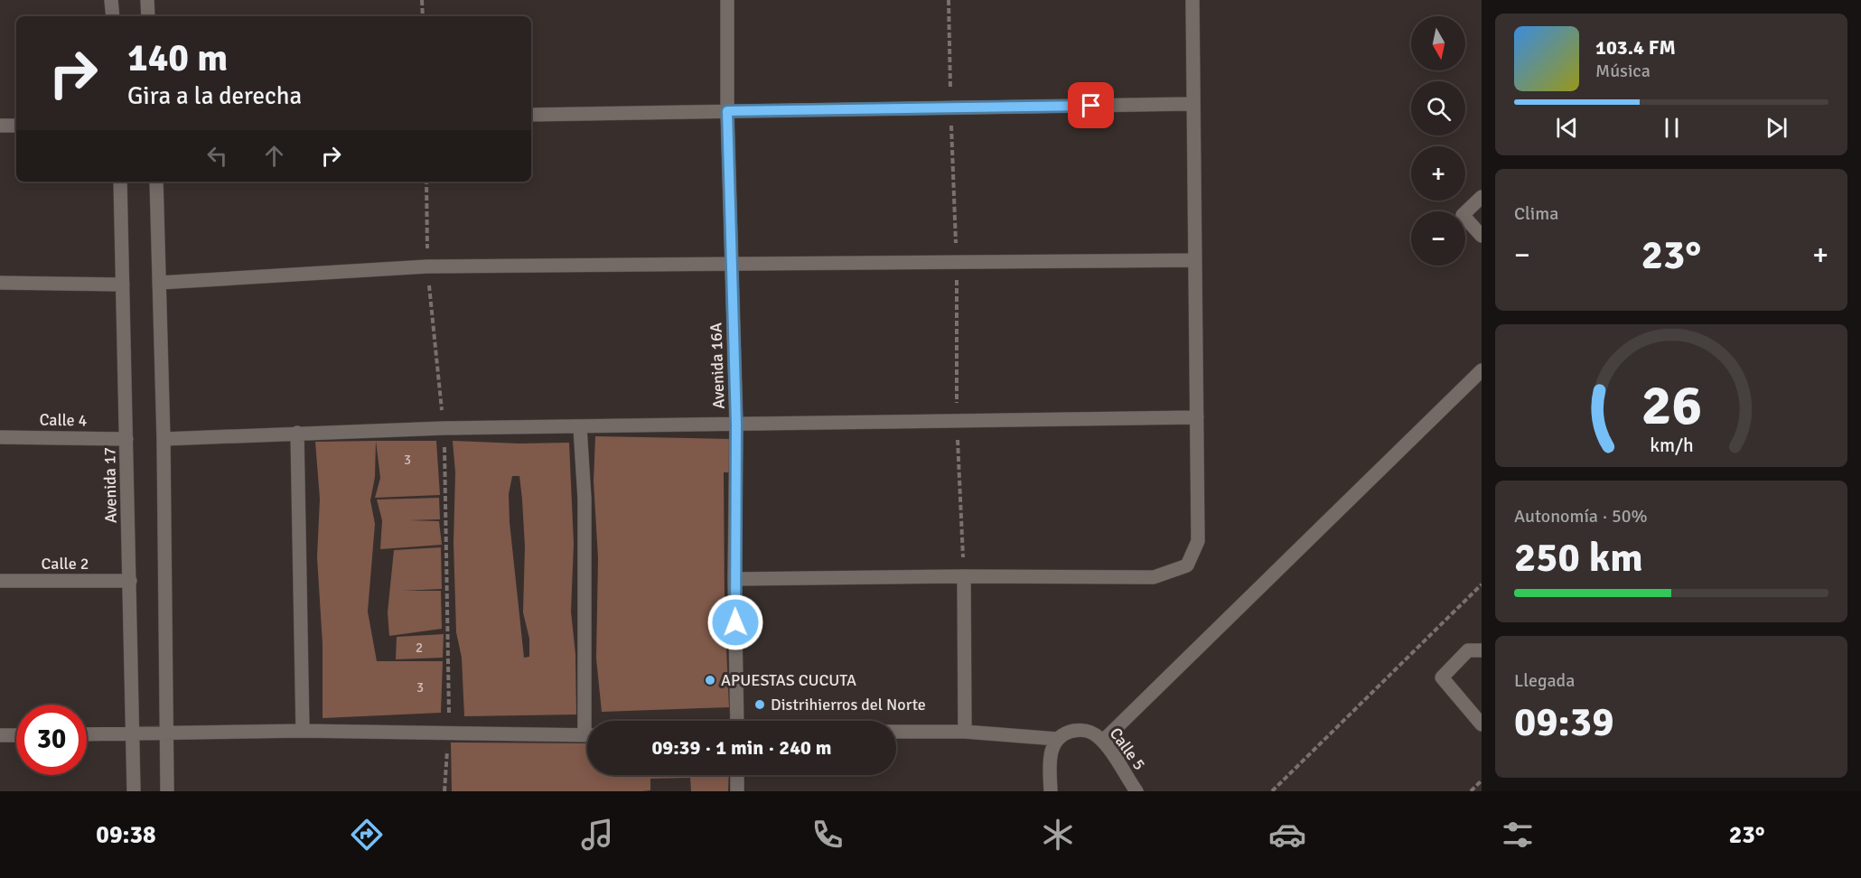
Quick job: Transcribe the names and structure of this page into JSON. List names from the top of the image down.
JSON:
{
  "streets": {
    "street": [
      "Avenida 16A",
      "Calle 4",
      "Avenida 17",
      "Calle 2",
      "Calle 5"
    ]
  },
  "crossings": [
    ["Calle 4", "Avenida 17"],
    ["Avenida 17", "Calle 2"]
  ],
  "places": ["APUESTAS CUCUTA", "Distrihierros del Norte"],
  "house_numbers": ["3", "2", "3"],
  "north": "bottom",
  "page": {
    "map_buttons": ["+", "−"],
    "turn": ["140 m", "Gira a la derecha"],
    "song": ["103.4 FM", "Música"],
    "tile": [
      "Clima",
      ["Autonomía · 50%", "250 km"],
      ["Llegada", "09:39"]
    ],
    "heat": ["−", "23°", "+"],
    "limit": "30",
    "trip": "09:39 · 1 min · 240 m",
    "tabs": ["09:38", "23°"],
    "gauge": ["26", "km/h"]
  }
}
